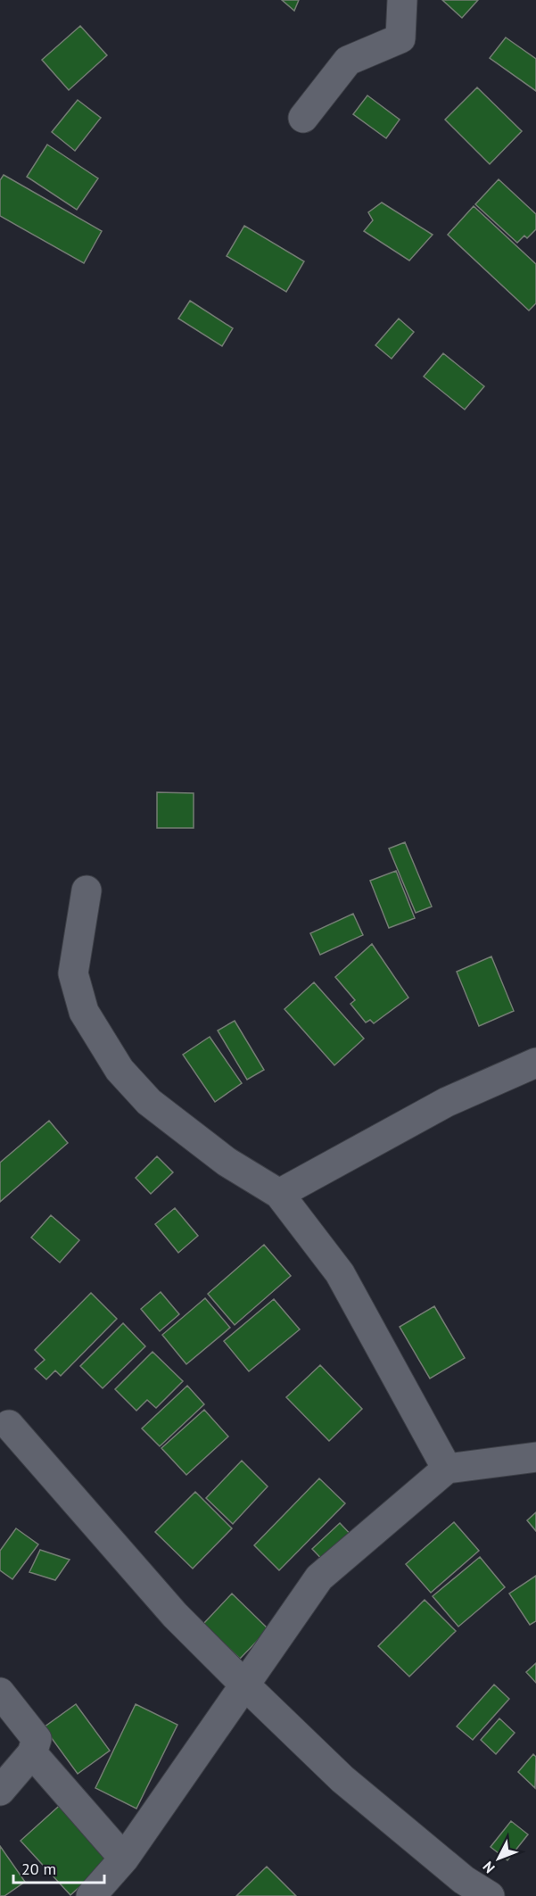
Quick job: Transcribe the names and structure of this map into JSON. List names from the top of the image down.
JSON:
{
  "scale_bar": "20 m",
  "north": "bottom left"
}
